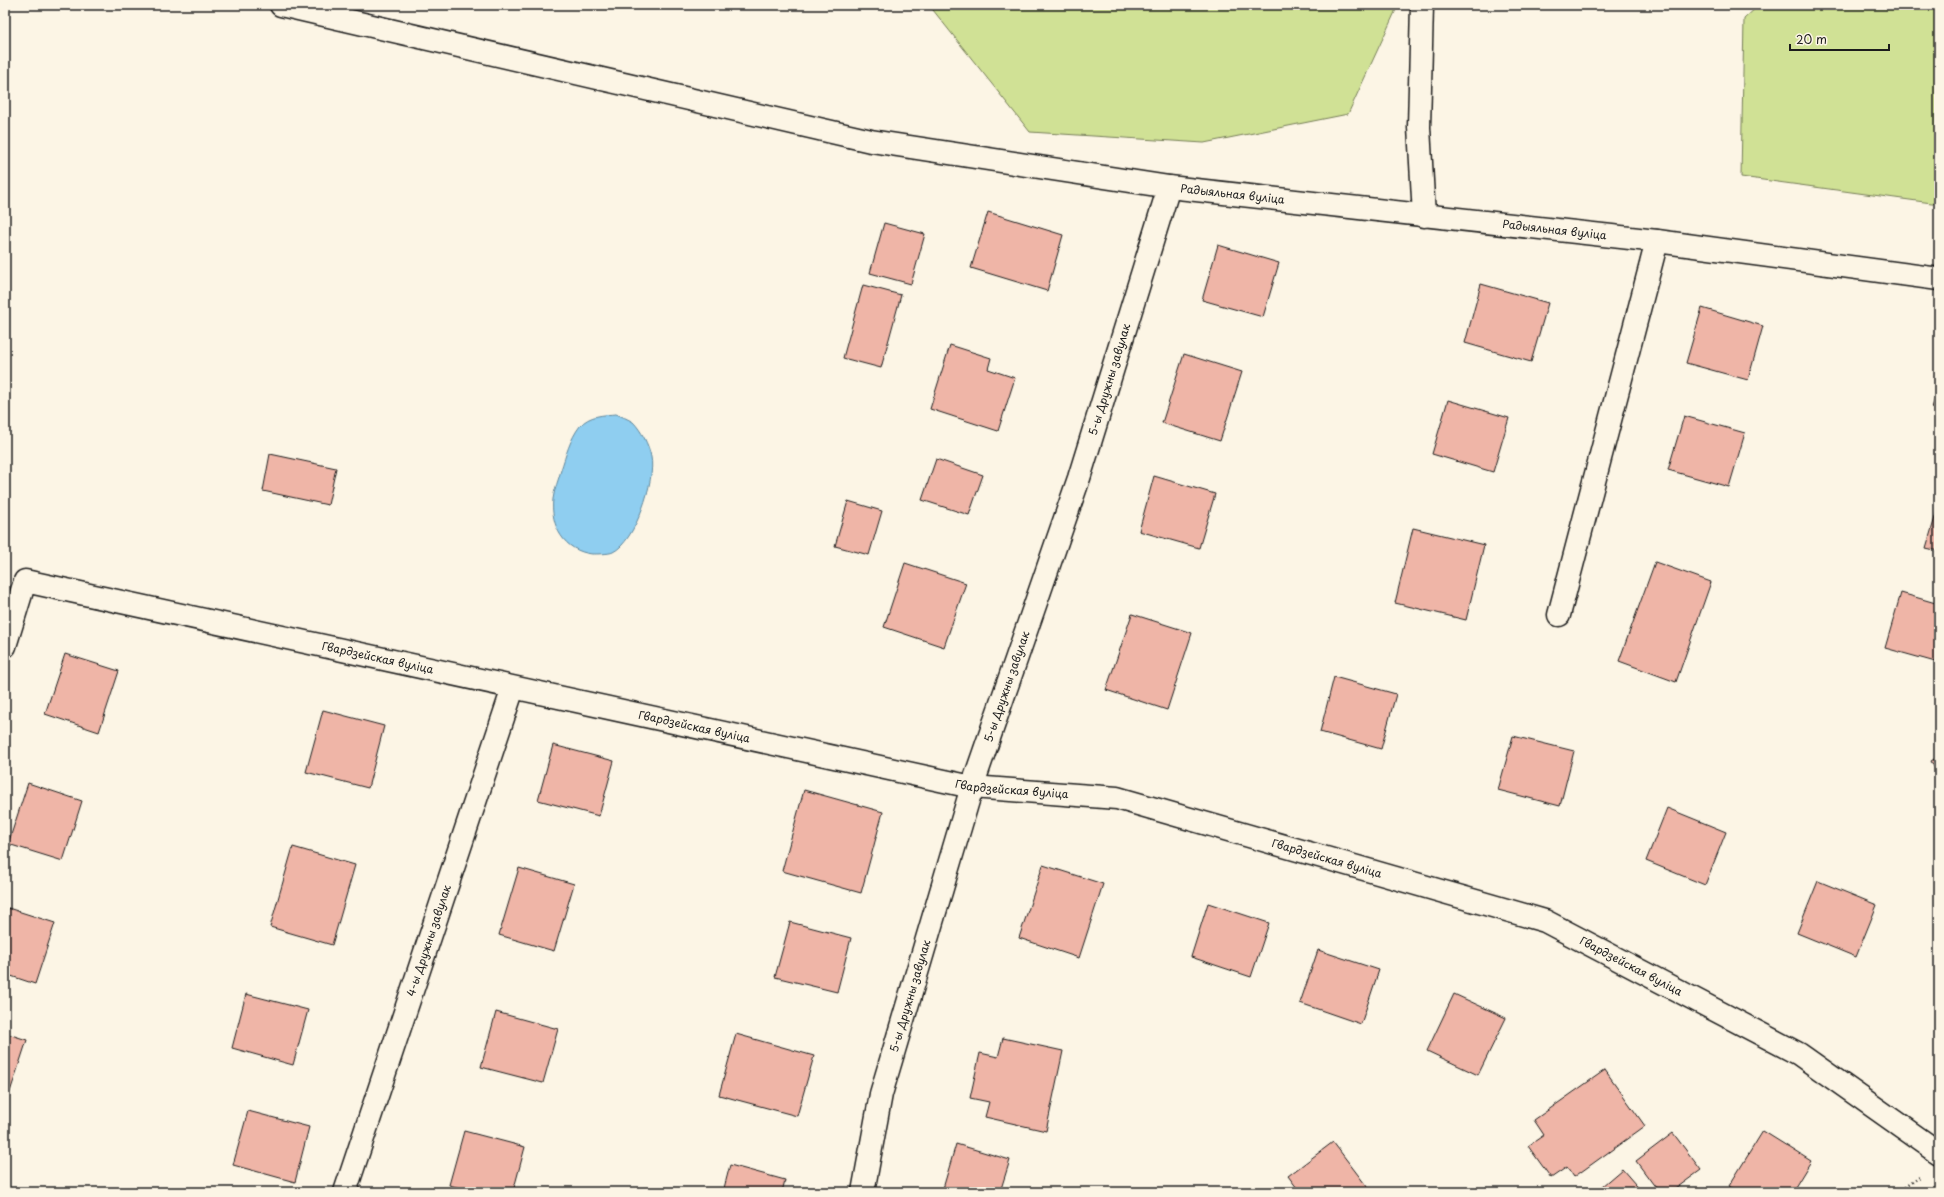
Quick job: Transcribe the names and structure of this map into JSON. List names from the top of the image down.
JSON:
{
  "streets": {
    "street": [
      "Радыяльная вуліца",
      "5-ы Дружны завулак",
      "Гвардзейская вуліца",
      "4-ы Дружны завулак"
    ]
  },
  "crossings": [
    ["Радыяльная вуліца", "5-ы Дружны завулак"],
    ["5-ы Дружны завулак", "Гвардзейская вуліца"],
    ["Гвардзейская вуліца", "4-ы Дружны завулак"]
  ],
  "scale_bar": "20 m"
}
